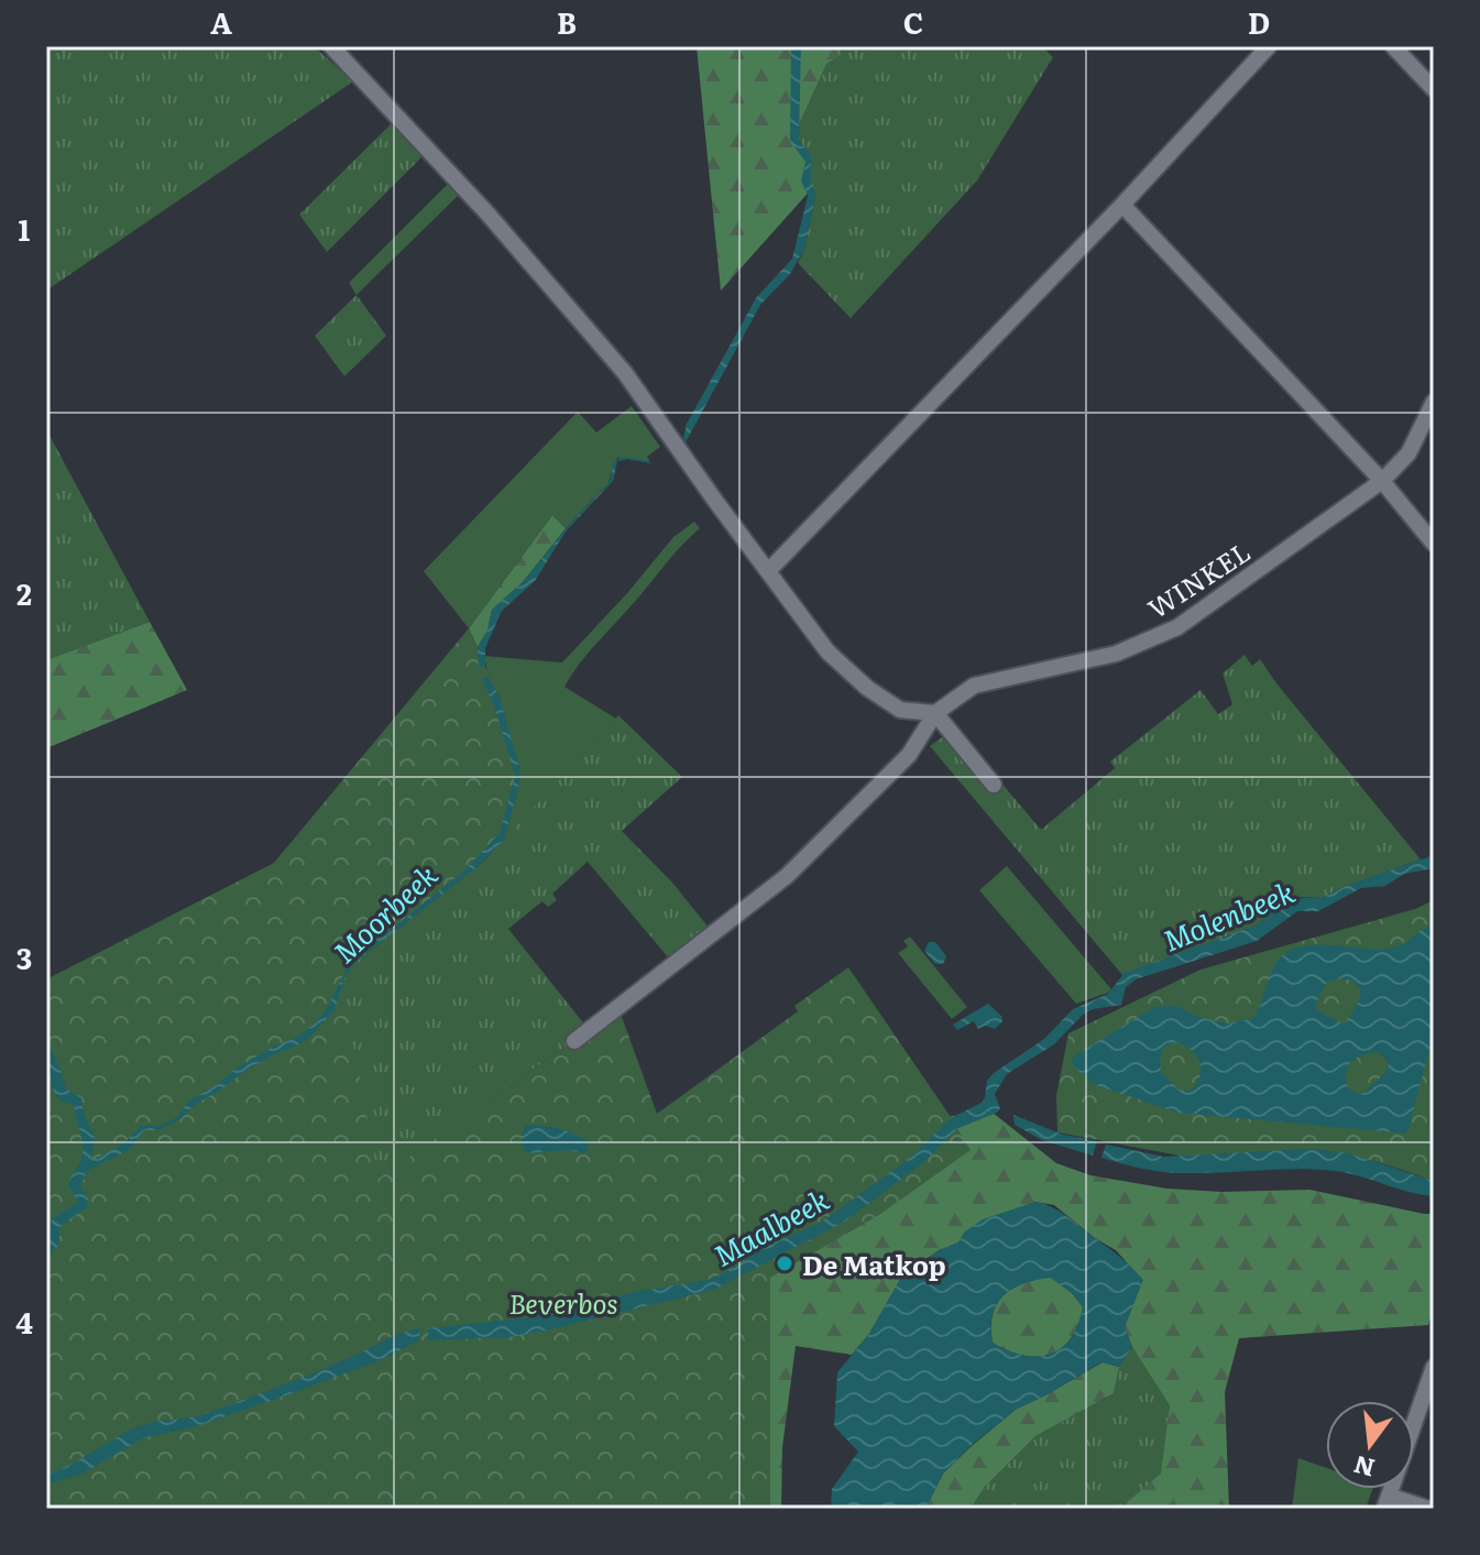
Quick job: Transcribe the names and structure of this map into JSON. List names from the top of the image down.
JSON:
{
  "streets": {
    "street": ["WINKEL"]
  },
  "water": ["Moorbeek", "Molenbeek", "Maalbeek"],
  "parks": ["Beverbos"],
  "places": ["De Matkop"],
  "north": "bottom",
  "grid": {
    "columns": [
      "A",
      "B",
      "C",
      "D"
    ],
    "rows": [
      "1",
      "2",
      "3",
      "4"
    ]
  }
}
